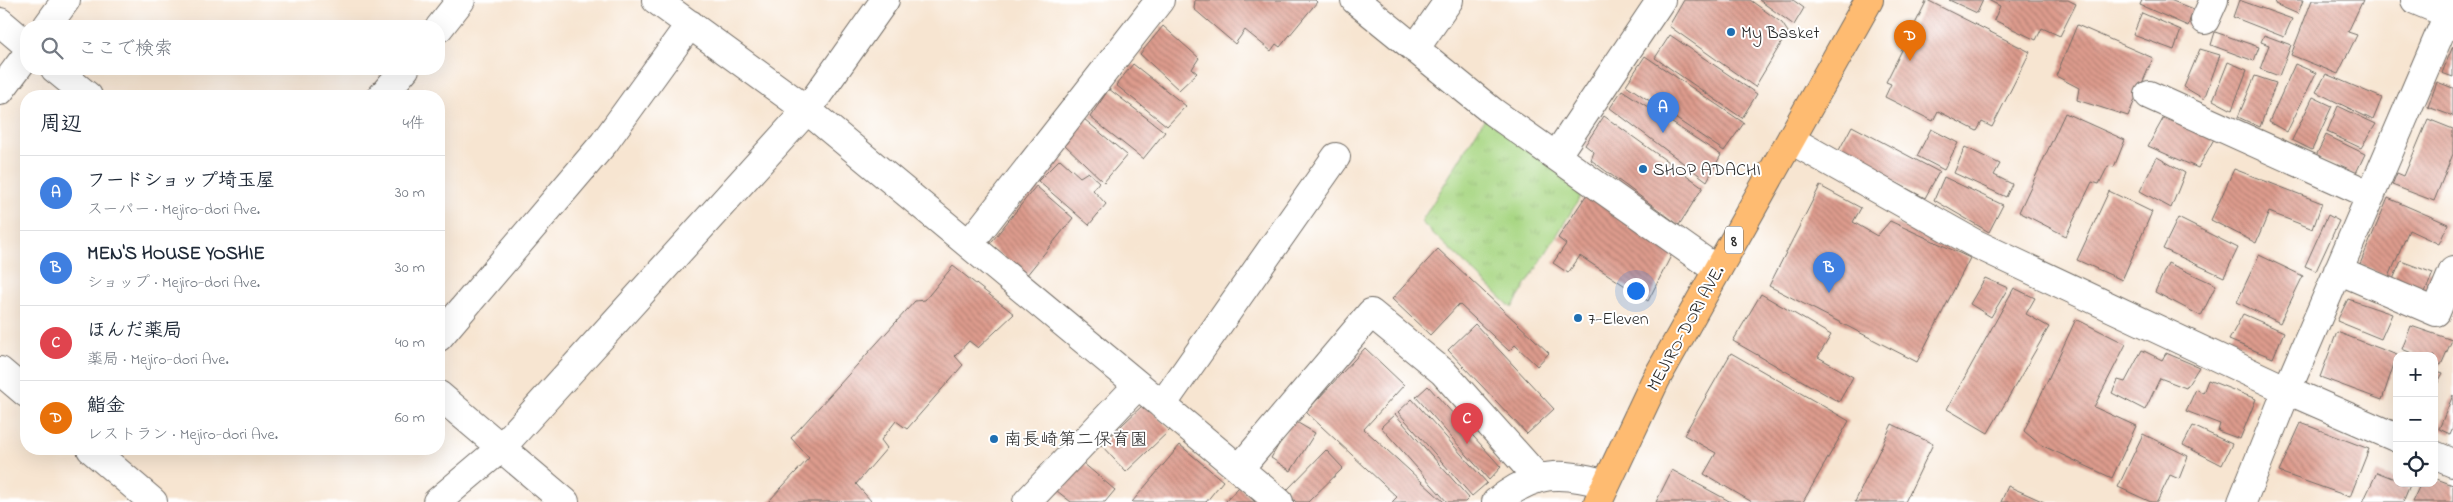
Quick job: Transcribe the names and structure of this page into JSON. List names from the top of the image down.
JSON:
{
  "streets": {
    "main road": ["8", "MEJIRO-DORI AVE."]
  },
  "places": [
    "My Basket",
    "SHOP ADACHI",
    "7-Eleven",
    "南長崎第二保育園"
  ],
  "page": {
    "pins": [
      "D",
      "A",
      "B",
      "C"
    ],
    "search": "ここで検索",
    "heading": ["周辺", "4件"],
    "list": [
      {
        "mark": "A",
        "name": "フードショップ埼玉屋",
        "note": "スーパー · Mejiro-dori Ave.",
        "value": "30 m"
      },
      {
        "mark": "B",
        "name": "MEN'S HOUSE YOSHIE",
        "note": "ショップ · Mejiro-dori Ave.",
        "value": "30 m"
      },
      {
        "mark": "C",
        "name": "ほんだ薬局",
        "note": "薬局 · Mejiro-dori Ave.",
        "value": "40 m"
      },
      {
        "mark": "D",
        "name": "鮨金",
        "note": "レストラン · Mejiro-dori Ave.",
        "value": "60 m"
      }
    ],
    "map_buttons": ["+", "−"]
  }
}
